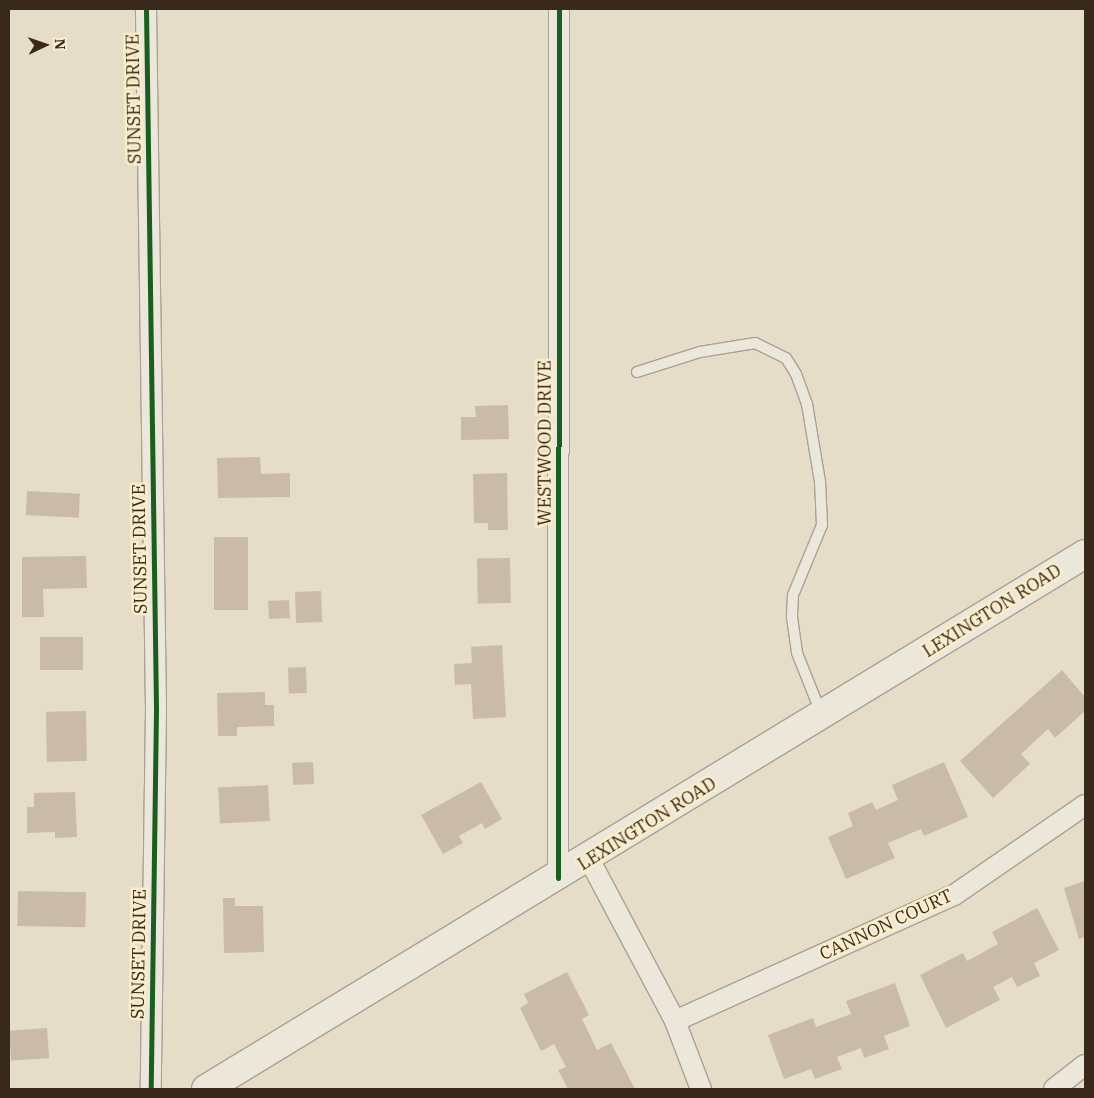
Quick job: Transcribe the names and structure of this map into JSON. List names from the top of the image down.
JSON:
{
  "streets": {
    "main road": ["LEXINGTON ROAD"],
    "street": ["SUNSET DRIVE", "WESTWOOD DRIVE", "CANNON COURT"]
  },
  "crossings": [
    ["WESTWOOD DRIVE", "LEXINGTON ROAD"]
  ],
  "north": "right"
}
